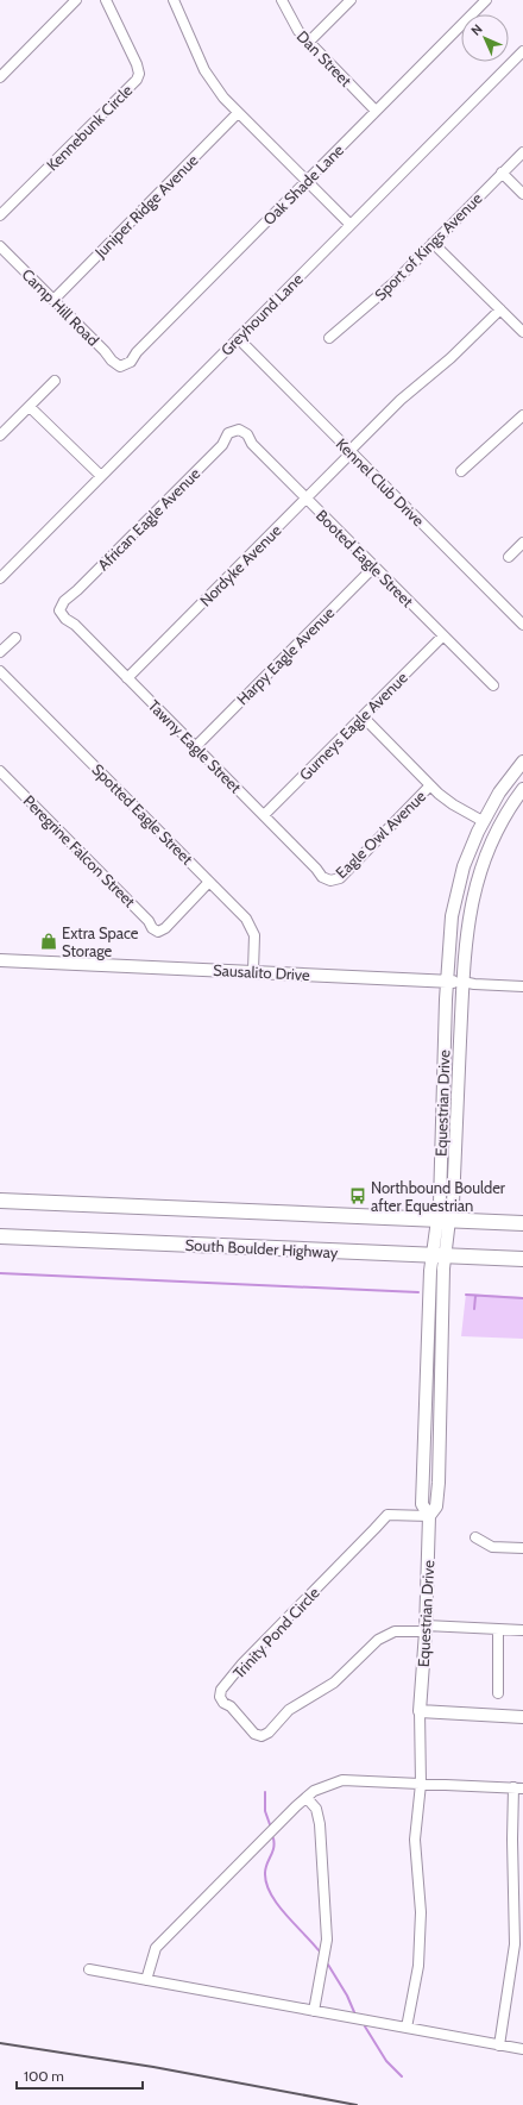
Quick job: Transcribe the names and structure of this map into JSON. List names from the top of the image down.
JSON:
{
  "streets": {
    "main road": ["South Boulder Highway"],
    "street": [
      "Dan Street",
      "Kennebunk Circle",
      "Oak Shade Lane",
      "Juniper Ridge Avenue",
      "Sport of Kings Avenue",
      "Camp Hill Road",
      "Greyhound Lane",
      "Kennel Club Drive",
      "African Eagle Avenue",
      "Booted Eagle Street",
      "Nordyke Avenue",
      "Harpy Eagle Avenue",
      "Gurneys Eagle Avenue",
      "Tawny Eagle Street",
      "Spotted Eagle Street",
      "Eagle Owl Avenue",
      "Peregrine Falcon Street",
      "Sausalito Drive",
      "Equestrian Drive",
      "Trinity Pond Circle"
    ]
  },
  "crossings": [
    ["Dan Street", "Oak Shade Lane"],
    ["Oak Shade Lane", "Camp Hill Road"],
    ["Juniper Ridge Avenue", "Camp Hill Road"],
    ["Greyhound Lane", "Kennel Club Drive"],
    ["Kennel Club Drive", "Nordyke Avenue"],
    ["African Eagle Avenue", "Booted Eagle Street"],
    ["African Eagle Avenue", "Tawny Eagle Street"],
    ["Booted Eagle Street", "Nordyke Avenue"],
    ["Booted Eagle Street", "Harpy Eagle Avenue"],
    ["Booted Eagle Street", "Gurneys Eagle Avenue"],
    ["Nordyke Avenue", "Tawny Eagle Street"],
    ["Harpy Eagle Avenue", "Tawny Eagle Street"],
    ["Gurneys Eagle Avenue", "Tawny Eagle Street"],
    ["Tawny Eagle Street", "Eagle Owl Avenue"],
    ["Spotted Eagle Street", "Peregrine Falcon Street"],
    ["Spotted Eagle Street", "Sausalito Drive"],
    ["Sausalito Drive", "Equestrian Drive"],
    ["Equestrian Drive", "South Boulder Highway"],
    ["Equestrian Drive", "Trinity Pond Circle"]
  ],
  "places": {
    "shop": ["Extra Space Storage"],
    "bus stop": ["Northbound Boulder after Equestrian"]
  },
  "scale_bar": "100 m",
  "north": "top left"
}
